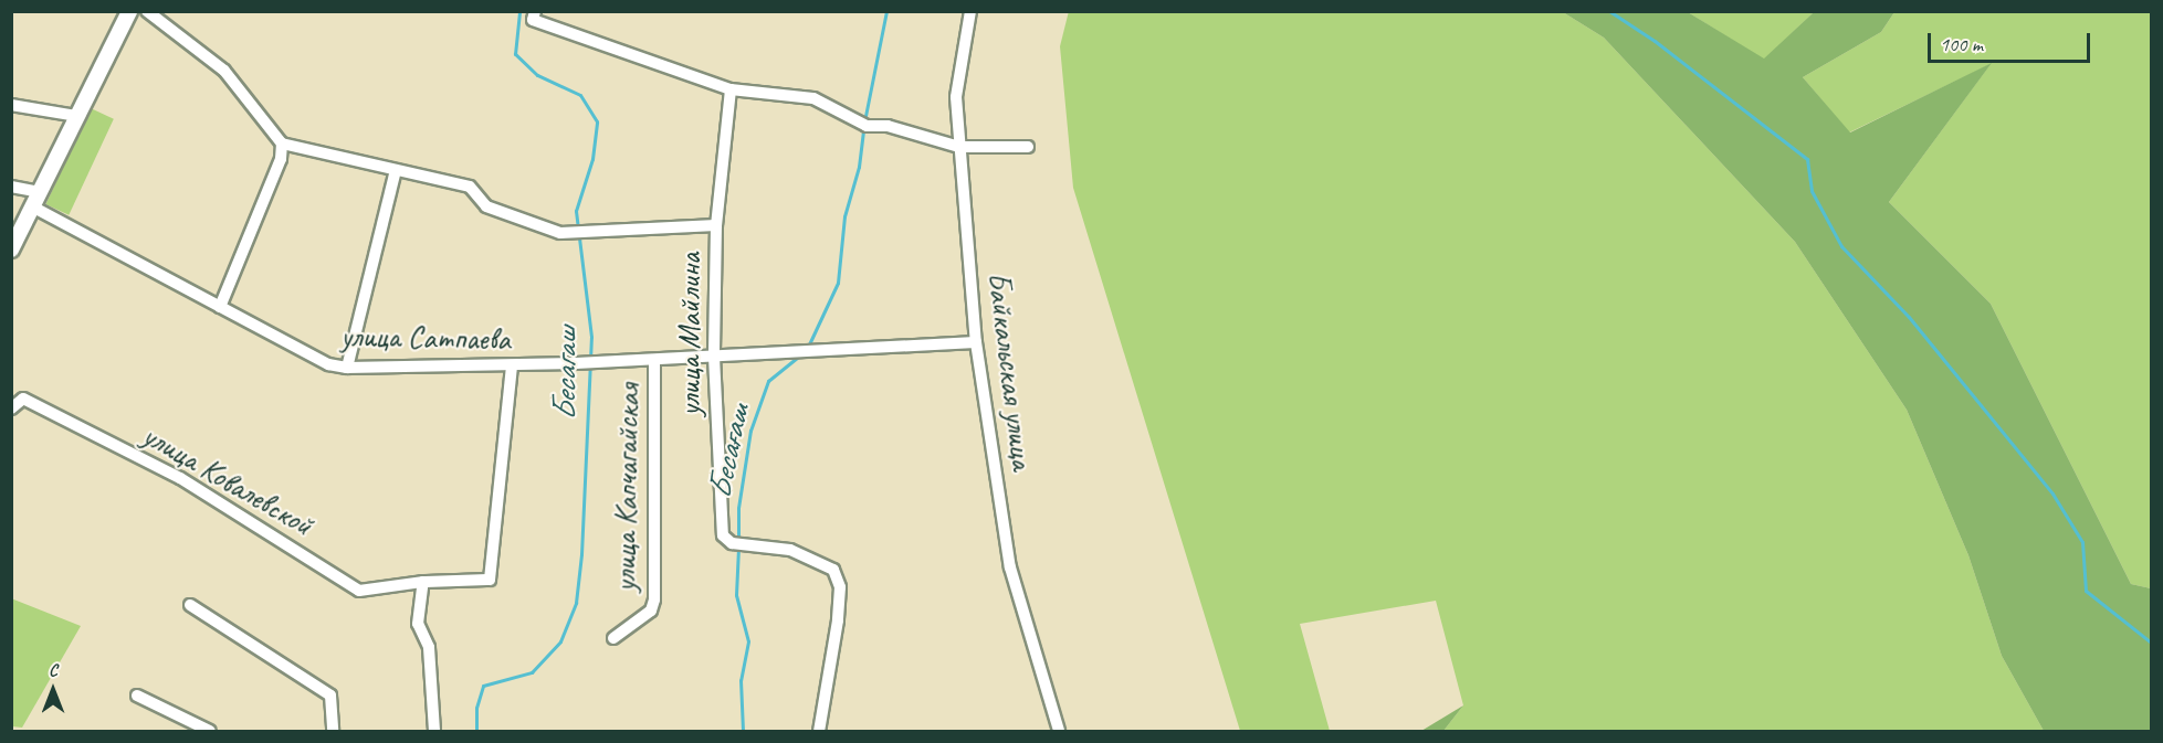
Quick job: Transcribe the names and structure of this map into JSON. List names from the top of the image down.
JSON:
{
  "streets": {
    "street": [
      "улица Майлина",
      "улица Сатпаева",
      "Байкальская улица",
      "улица Ковалевской",
      "улица Капчагайская"
    ]
  },
  "crossings": [
    ["улица Майлина", "улица Сатпаева"],
    ["улица Сатпаева", "Байкальская улица"],
    ["улица Сатпаева", "улица Капчагайская"]
  ],
  "water": ["Бесагаш", "Бесағаш"],
  "scale_bar": "100 m",
  "north": "top"
}
